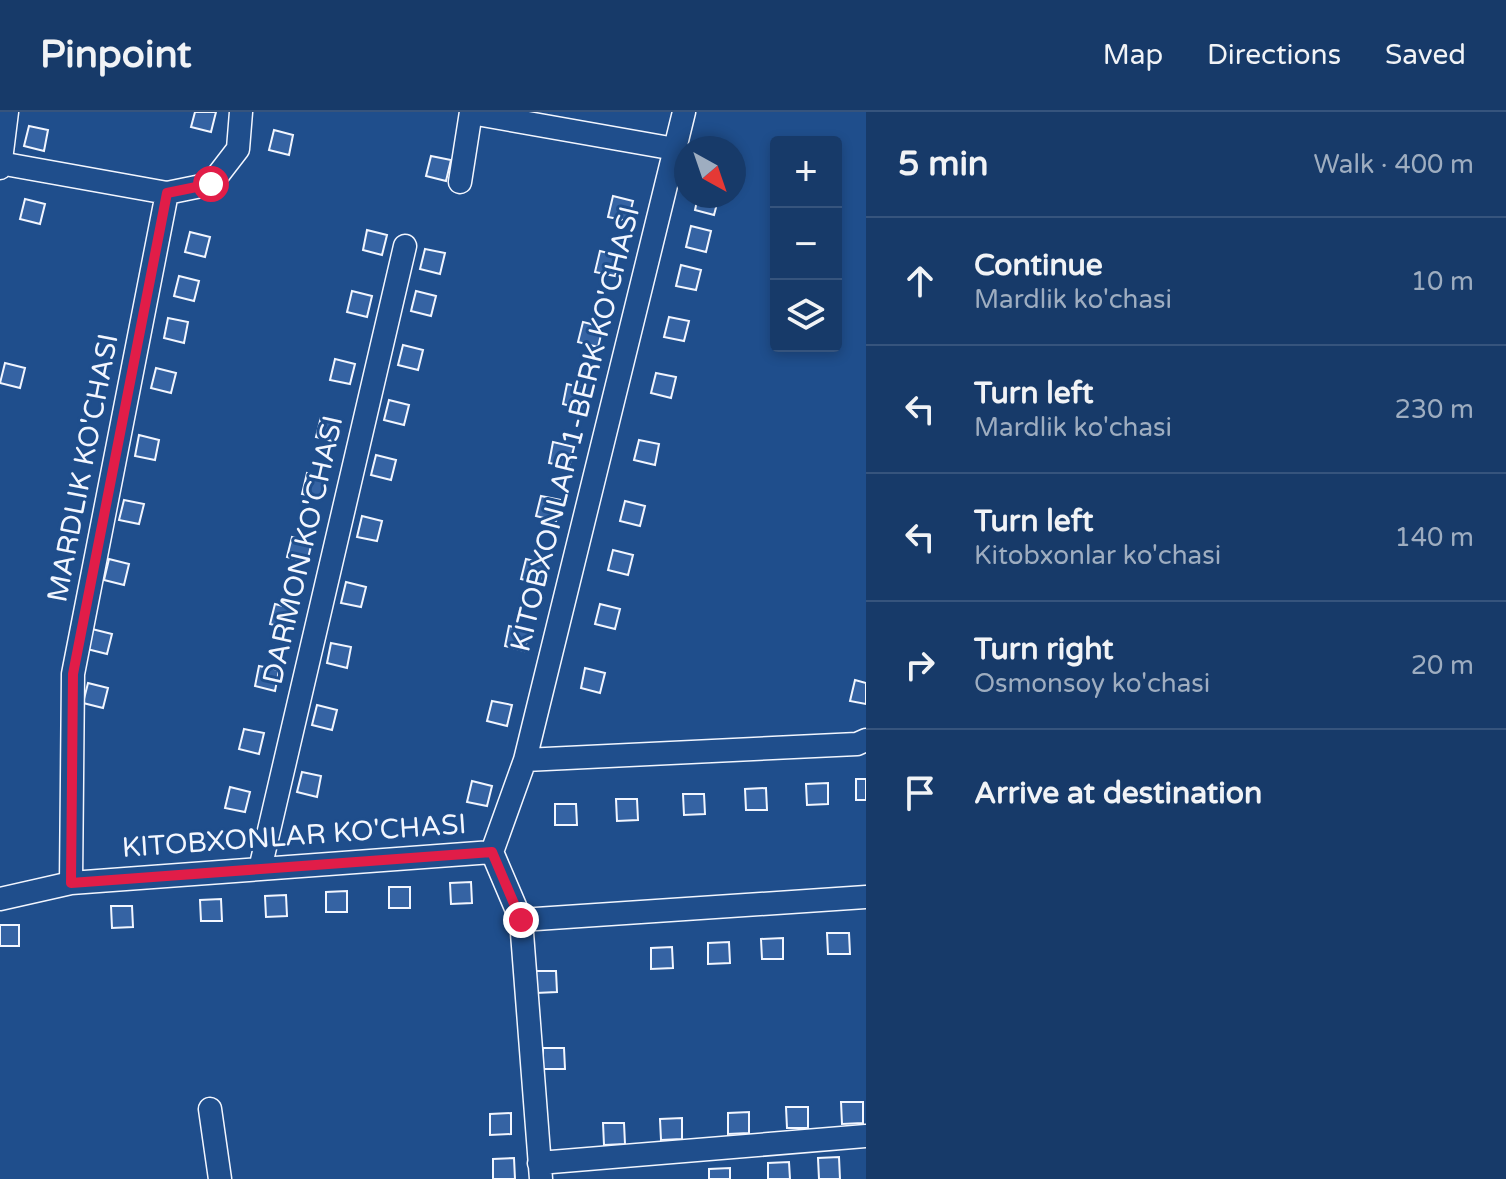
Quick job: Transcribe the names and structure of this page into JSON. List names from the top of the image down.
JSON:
{
  "streets": {
    "street": [
      "KITOBXONLAR 1-BERK KO'CHASI",
      "MARDLIK KO'CHASI",
      "DARMON KO'CHASI",
      "KITOBXONLAR KO'CHASI"
    ]
  },
  "crossings": [
    ["KITOBXONLAR 1-BERK KO'CHASI", "KITOBXONLAR KO'CHASI"],
    ["MARDLIK KO'CHASI", "KITOBXONLAR KO'CHASI"],
    ["DARMON KO'CHASI", "KITOBXONLAR KO'CHASI"]
  ],
  "north": "bottom right",
  "page": {
    "header": "Pinpoint",
    "nav": ["Map", "Directions", "Saved"],
    "heading": ["5 min", "Walk · 400 m"],
    "map_buttons": ["+", "−"],
    "list": [
      ["Continue", "Mardlik ko'chasi", "10 m"],
      ["Turn left", "Mardlik ko'chasi", "230 m"],
      ["Turn left", "Kitobxonlar ko'chasi", "140 m"],
      ["Turn right", "Osmonsoy ko'chasi", "20 m"],
      "Arrive at destination"
    ]
  }
}
